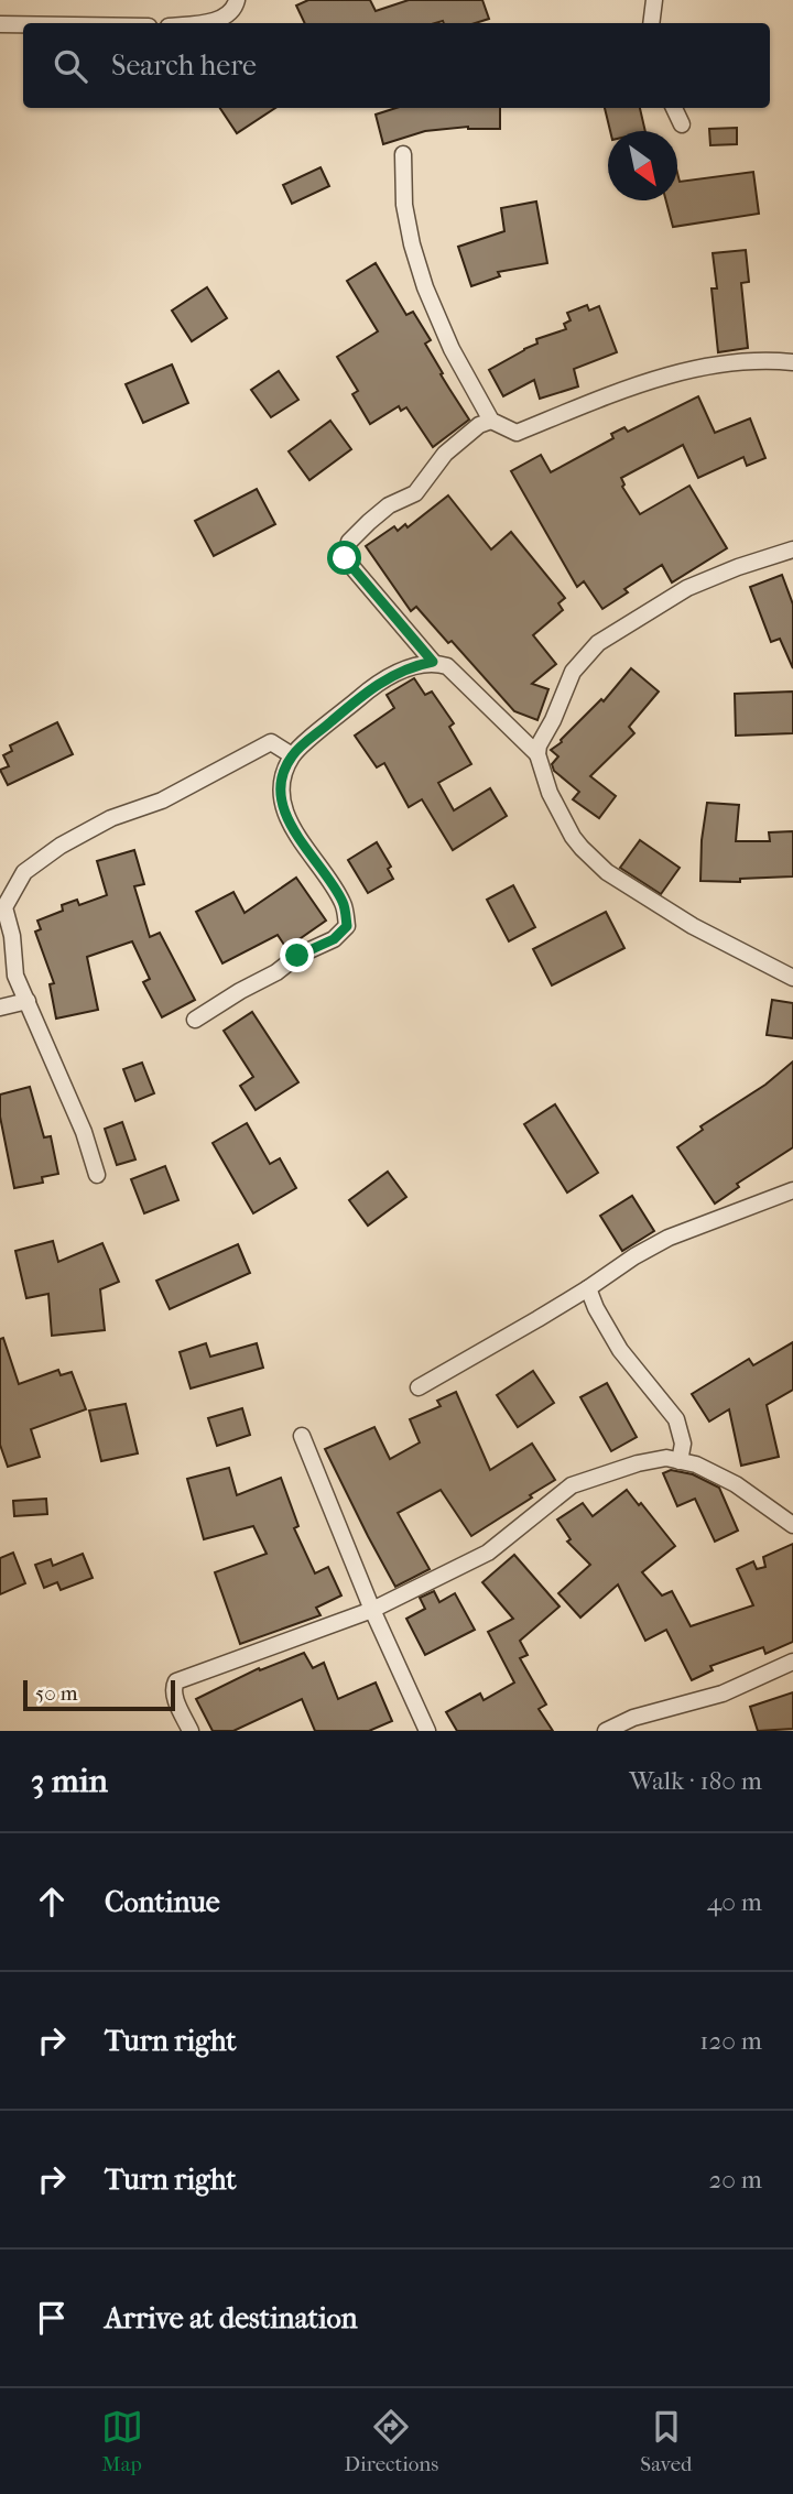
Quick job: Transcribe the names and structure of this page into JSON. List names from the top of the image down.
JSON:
{
  "scale_bar": "50 m",
  "north": "bottom right",
  "page": {
    "search": "Search here",
    "scale": "50 m",
    "heading": ["3 min", "Walk · 180 m"],
    "list": [
      ["Continue", "40 m"],
      ["Turn right", "120 m"],
      ["Turn right", "20 m"],
      "Arrive at destination"
    ],
    "nav": ["Map", "Directions", "Saved"]
  }
}
